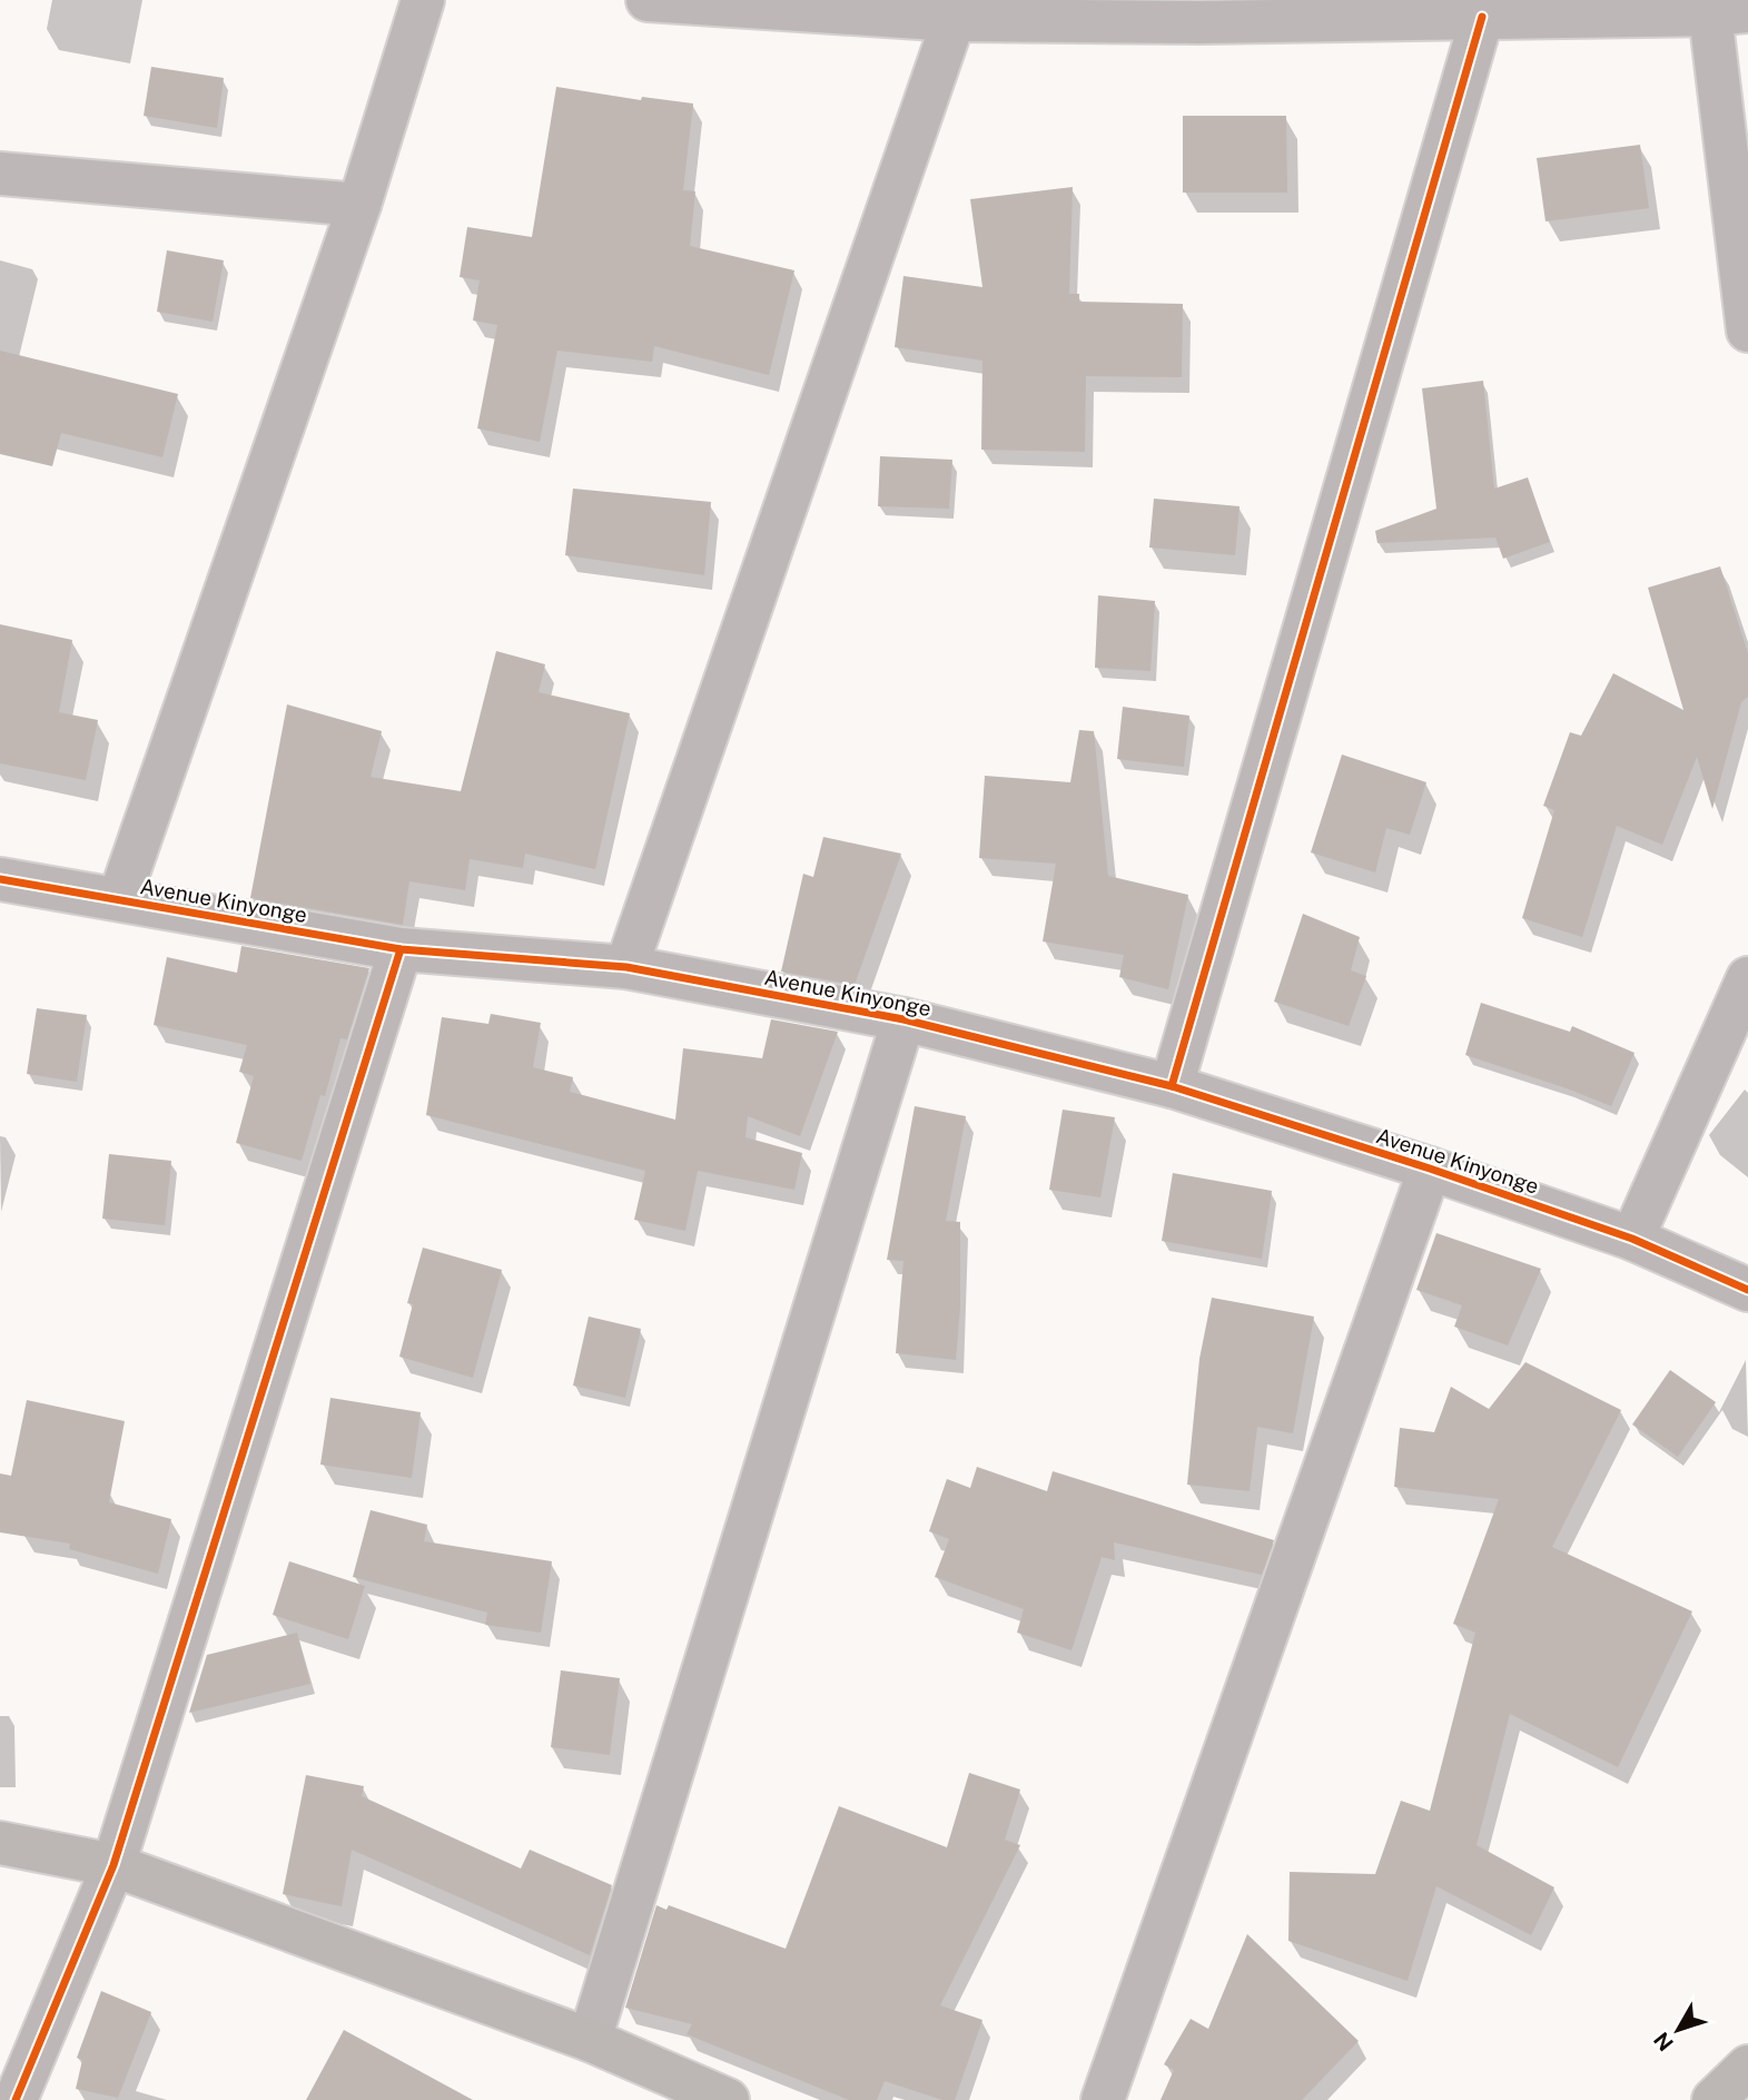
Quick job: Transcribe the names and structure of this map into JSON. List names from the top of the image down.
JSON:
{
  "streets": {
    "street": ["Avenue Kinyonge"]
  },
  "north": "bottom left"
}
